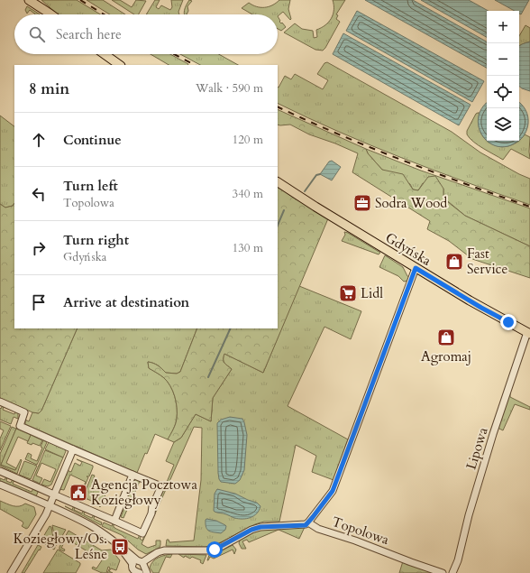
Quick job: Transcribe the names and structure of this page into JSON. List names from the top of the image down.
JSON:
{
  "streets": {
    "main road": ["Gdyńska"],
    "street": ["Lipowa", "Topolowa"]
  },
  "crossings": [
    ["Gdyńska", "Lipowa"],
    ["Gdyńska", "Topolowa"]
  ],
  "places": {
    "office": ["Sodra Wood"],
    "shop": ["Fast Service", "Agromaj"],
    "supermarket": ["Lidl"],
    "public building": ["Agencja Pocztowa Koziegłowy"],
    "bus stop": ["Koziegłowy/Os. Leśne"]
  },
  "page": {
    "map_buttons": ["+", "−"],
    "search": "Search here",
    "heading": ["8 min", "Walk · 590 m"],
    "list": [
      ["Continue", "120 m"],
      ["Turn left", "Topolowa", "340 m"],
      ["Turn right", "Gdyńska", "130 m"],
      "Arrive at destination"
    ]
  }
}
